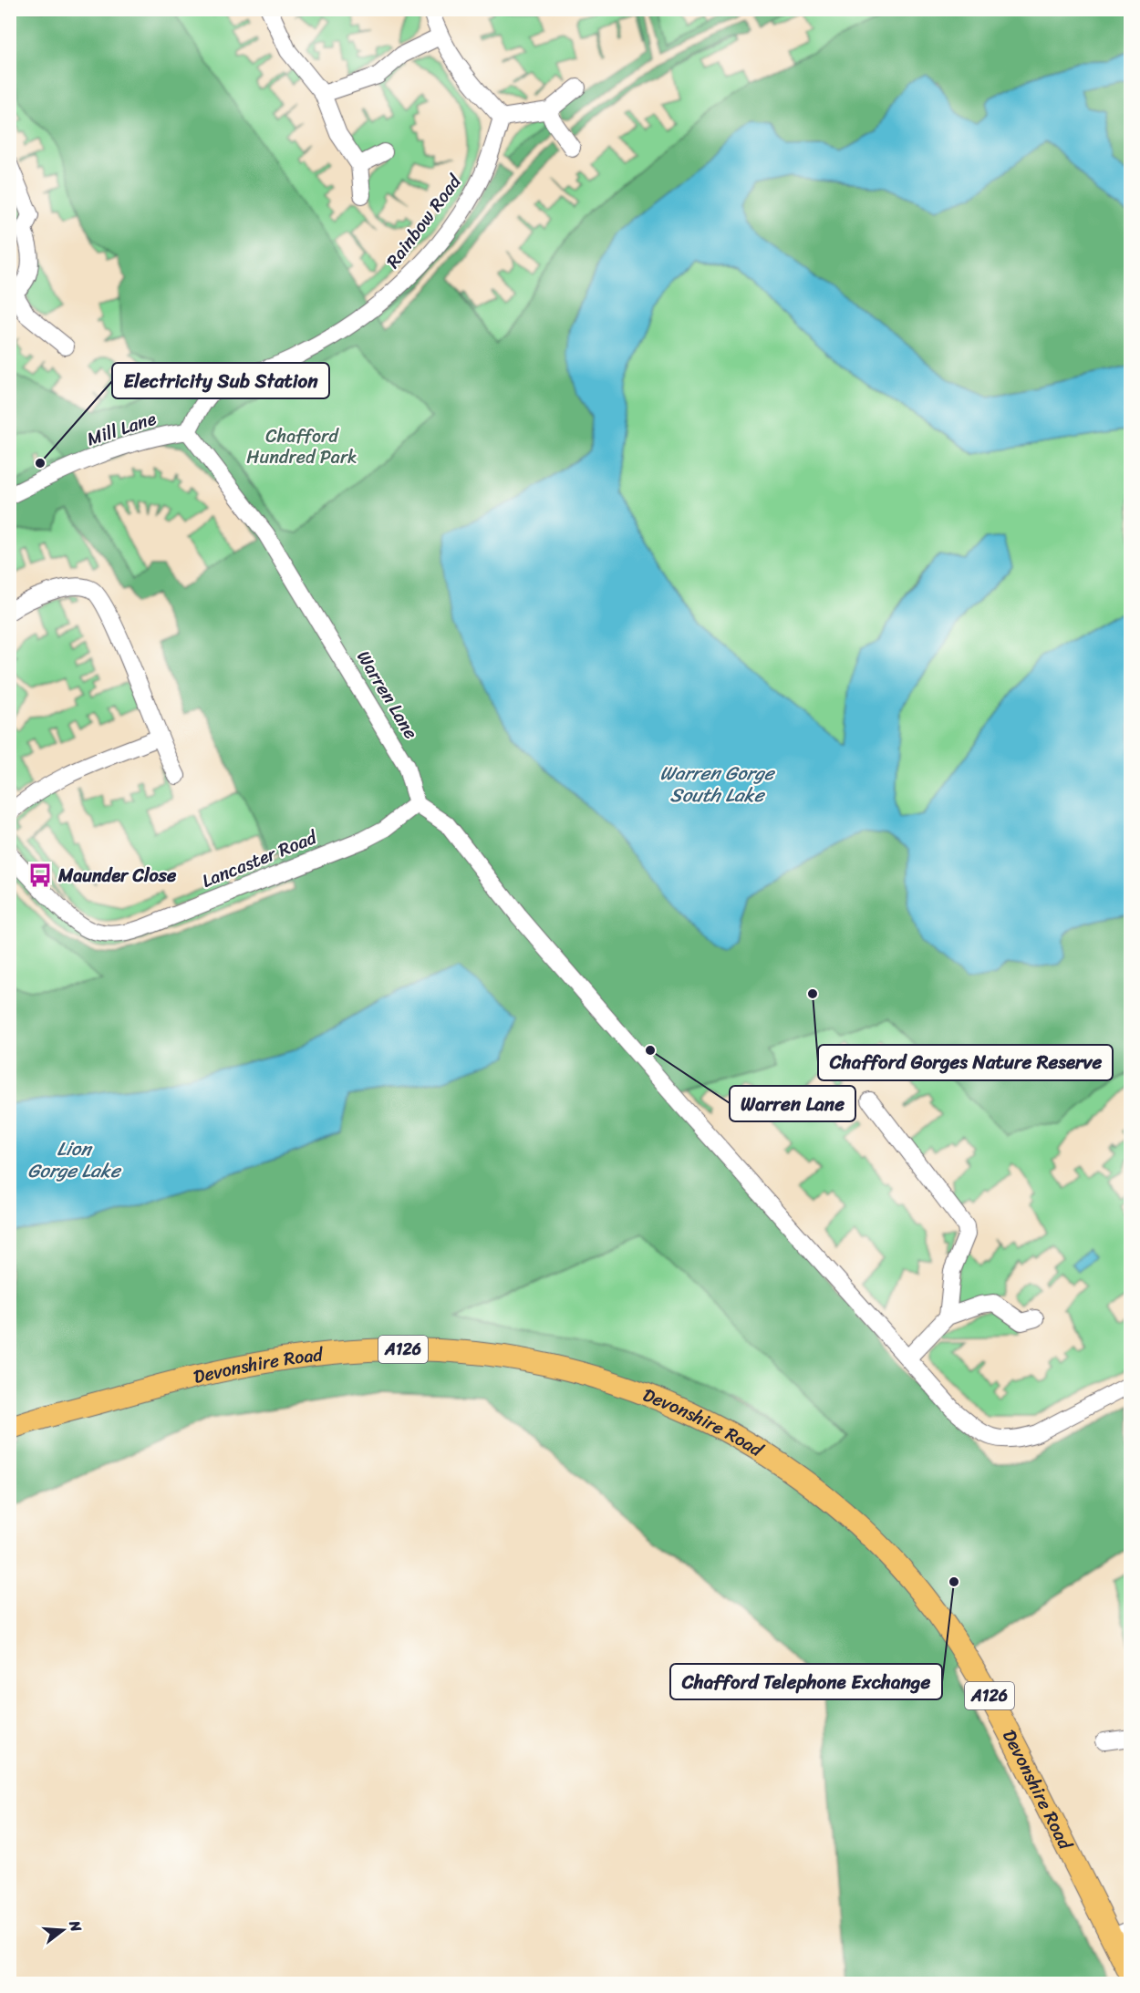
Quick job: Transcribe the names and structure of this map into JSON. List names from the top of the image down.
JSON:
{
  "streets": {
    "main road": ["A126", "Devonshire Road"],
    "street": [
      "Rainbow Road",
      "Mill Lane",
      "Warren Lane",
      "Lancaster Road"
    ]
  },
  "crossings": [
    ["Rainbow Road", "Mill Lane"],
    ["Rainbow Road", "Warren Lane"],
    ["Mill Lane", "Warren Lane"],
    ["Warren Lane", "Lancaster Road"]
  ],
  "water": ["Warren Gorge South Lake", "Lion Gorge Lake"],
  "parks": ["Chafford Hundred Park"],
  "places": {
    "other": [
      "Electricity Sub Station",
      "Chafford Gorges Nature Reserve",
      "Warren Lane",
      "Chafford Telephone Exchange"
    ],
    "bus stop": ["Maunder Close"]
  },
  "north": "right"
}
